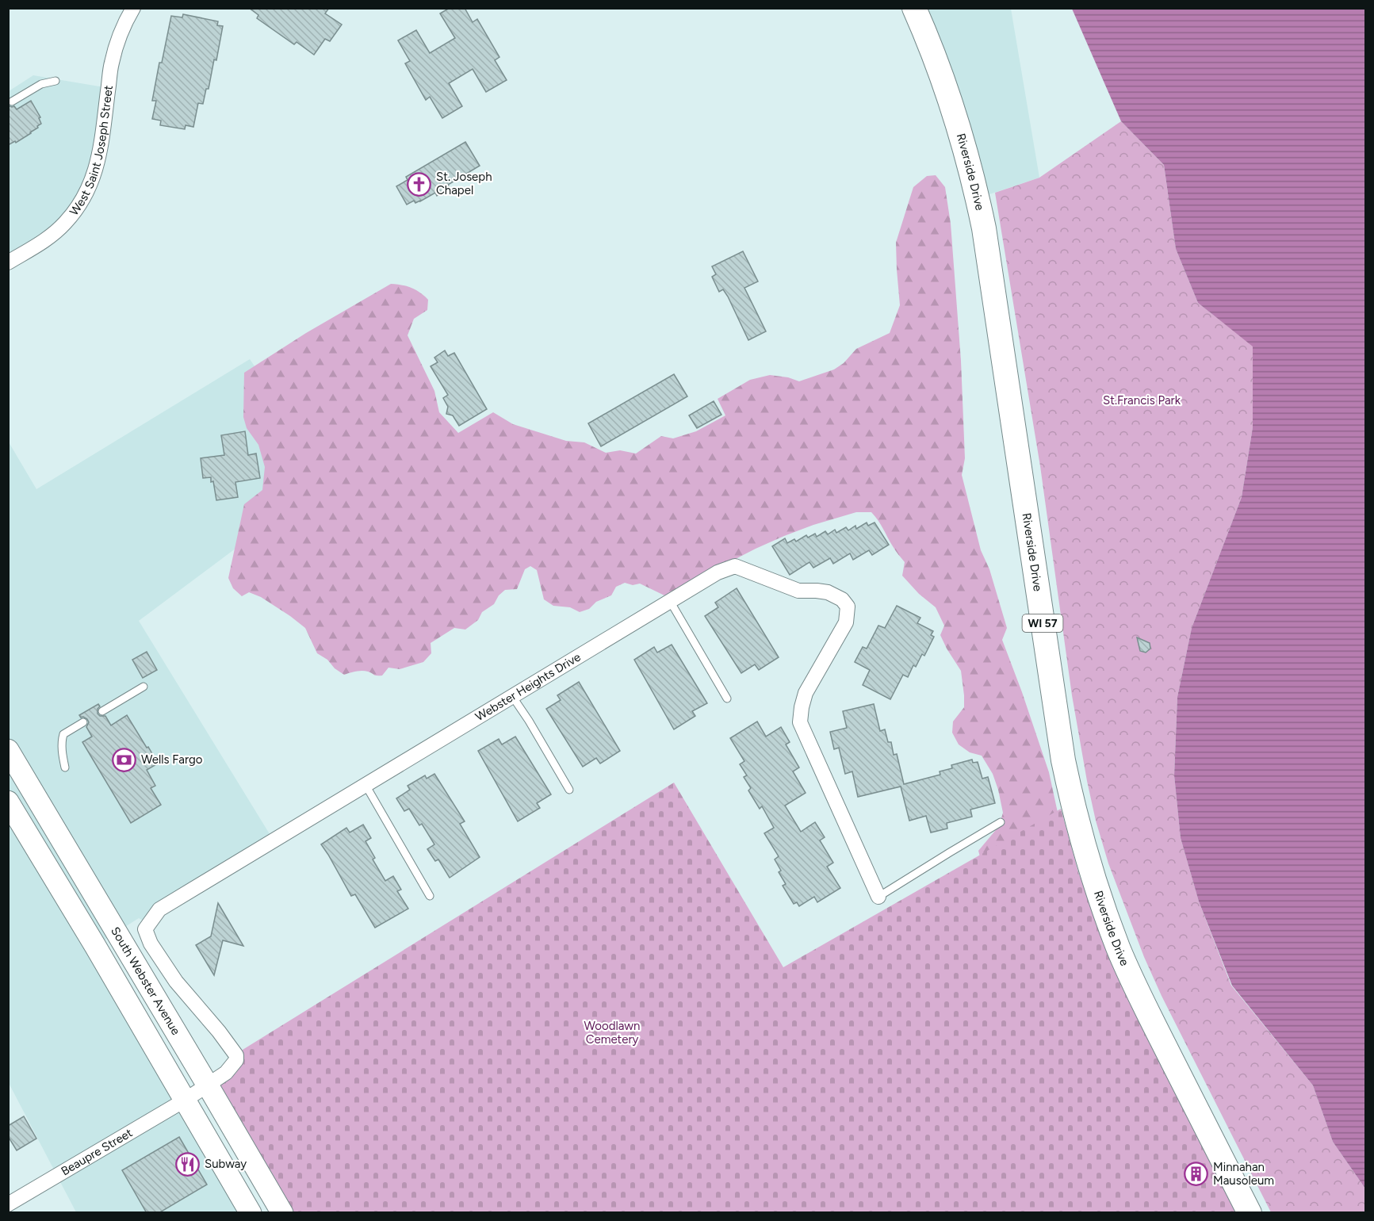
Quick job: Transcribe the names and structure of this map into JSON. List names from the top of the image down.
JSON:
{
  "streets": {
    "main road": ["Riverside Drive", "WI 57", "South Webster Avenue"],
    "street": ["West Saint Joseph Street", "Webster Heights Drive", "Beaupre Street"]
  },
  "crossings": [
    ["Webster Heights Drive", "South Webster Avenue"],
    ["Webster Heights Drive", "Beaupre Street"],
    ["South Webster Avenue", "Beaupre Street"]
  ],
  "parks": ["St.Francis Park", "Woodlawn Cemetery"],
  "places": {
    "church": ["St. Joseph Chapel"],
    "bank": ["Wells Fargo"],
    "restaurant": ["Subway"],
    "building": ["Minnahan Mausoleum"]
  }
}
